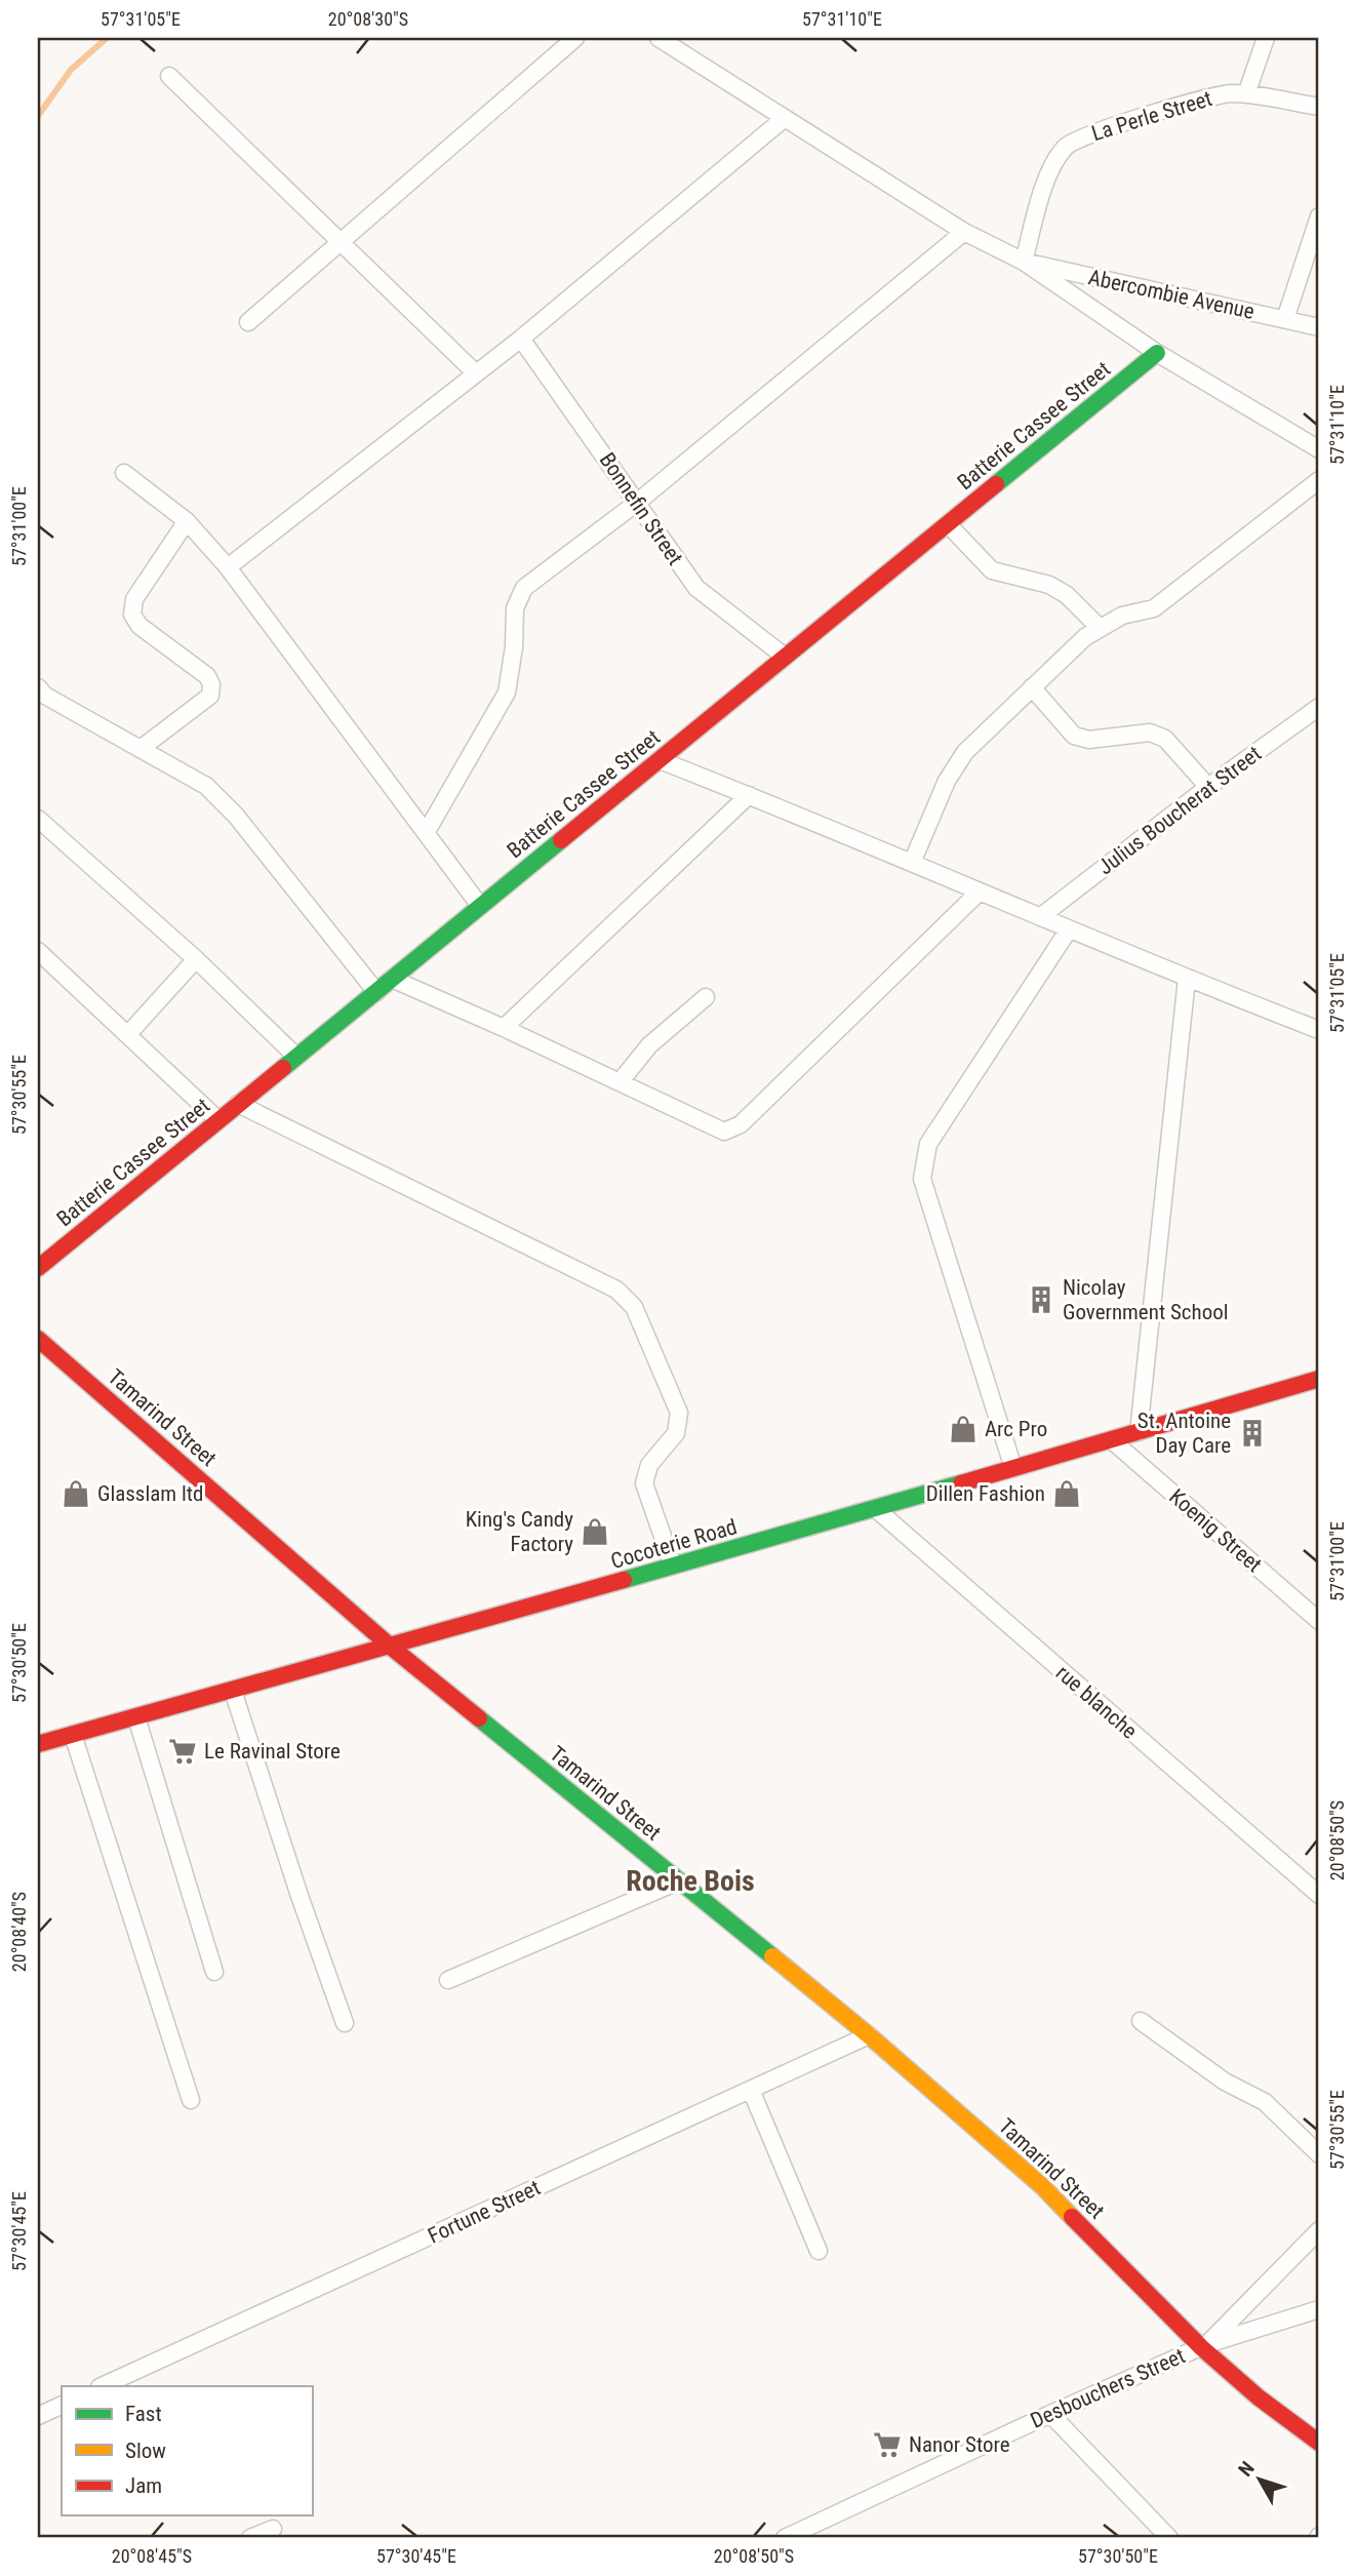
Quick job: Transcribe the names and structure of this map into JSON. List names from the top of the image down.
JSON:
{
  "streets": {
    "street": [
      "La Perle Street",
      "Abercombie Avenue",
      "Batterie Cassee Street",
      "Bonnefin Street",
      "Julius Boucherat Street",
      "Tamarind Street",
      "Koenig Street",
      "Cocoterie Road",
      "rue blanche",
      "Fortune Street",
      "Desbouchers Street"
    ]
  },
  "crossings": [
    ["La Perle Street", "Abercombie Avenue"],
    ["Batterie Cassee Street", "Bonnefin Street"],
    ["Tamarind Street", "Cocoterie Road"],
    ["Tamarind Street", "Fortune Street"],
    ["Tamarind Street", "Desbouchers Street"],
    ["Koenig Street", "Cocoterie Road"],
    ["Cocoterie Road", "rue blanche"]
  ],
  "districts": ["Roche Bois"],
  "places": {
    "building": ["Nicolay Government School", "St. Antoine Day Care"],
    "shop": [
      "Arc Pro",
      "Glasslam ltd",
      "Dillen Fashion",
      "King's Candy Factory"
    ],
    "supermarket": ["Le Ravinal Store", "Nanor Store"]
  },
  "legend": ["Fast", "Slow", "Jam"],
  "north": "top left",
  "coordinates": [
    "57°31'05\"E",
    "20°08'30\"S",
    "57°31'10\"E",
    "57°31'00\"E",
    "57°30'55\"E",
    "57°30'50\"E",
    "20°08'50\"S",
    "20°08'40\"S",
    "57°30'45\"E",
    "20°08'45\"S"
  ]
}
